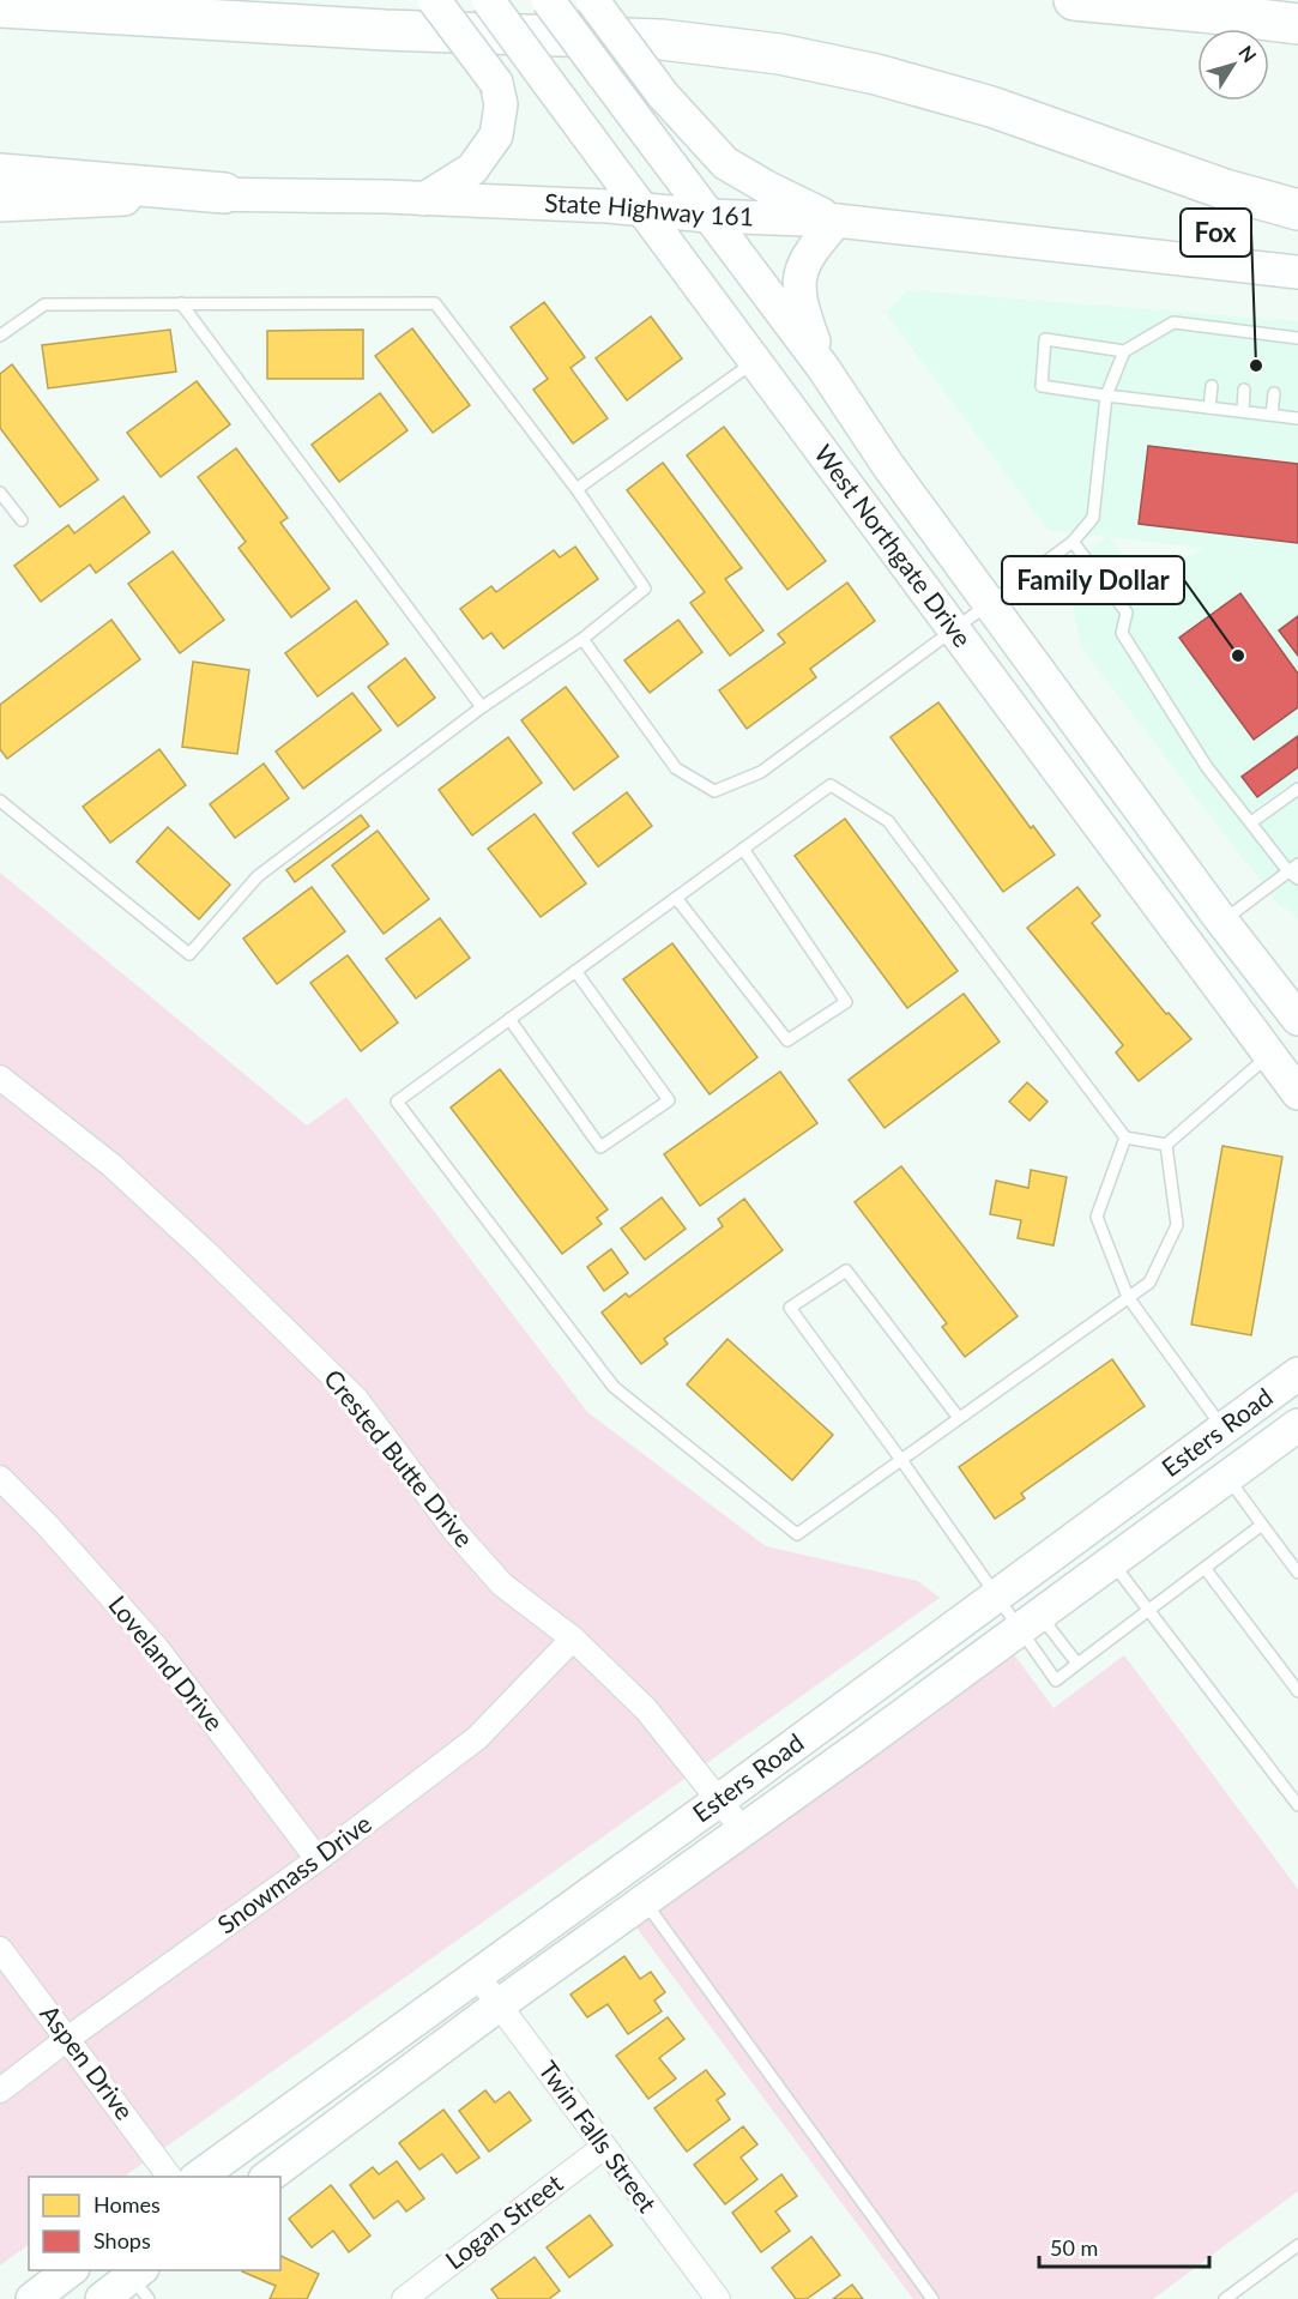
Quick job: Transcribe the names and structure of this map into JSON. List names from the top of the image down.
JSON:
{
  "streets": {
    "main road": ["State Highway 161", "West Northgate Drive", "Esters Road"],
    "street": [
      "Crested Butte Drive",
      "Loveland Drive",
      "Snowmass Drive",
      "Aspen Drive",
      "Twin Falls Street",
      "Logan Street"
    ]
  },
  "crossings": [
    ["State Highway 161", "West Northgate Drive"],
    ["Esters Road", "Crested Butte Drive"],
    ["Esters Road", "Twin Falls Street"],
    ["Crested Butte Drive", "Snowmass Drive"],
    ["Loveland Drive", "Snowmass Drive"],
    ["Snowmass Drive", "Aspen Drive"],
    ["Twin Falls Street", "Logan Street"]
  ],
  "places": ["Fox", "Family Dollar"],
  "legend": ["Homes", "Shops"],
  "scale_bar": "50 m",
  "north": "top right"
}
